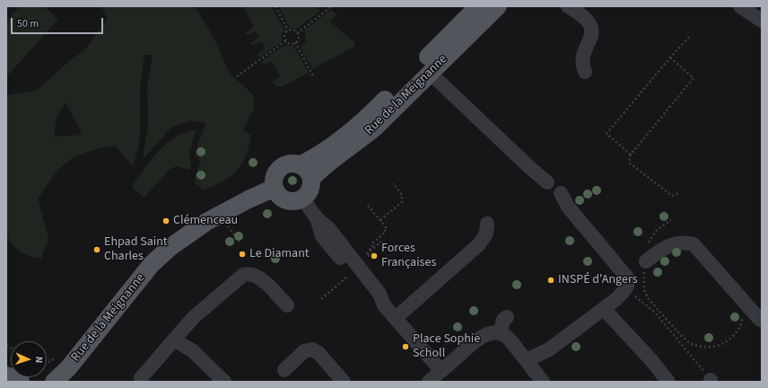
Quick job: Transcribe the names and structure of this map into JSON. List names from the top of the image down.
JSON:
{
  "streets": {
    "main road": ["Rue de la Meignanne"]
  },
  "places": [
    "Clémenceau",
    "Ehpad Saint Charles",
    "Le Diamant",
    "Forces Françaises",
    "INSPÉ d'Angers",
    "Place Sophie Scholl"
  ],
  "scale_bar": "50 m",
  "north": "right"
}
